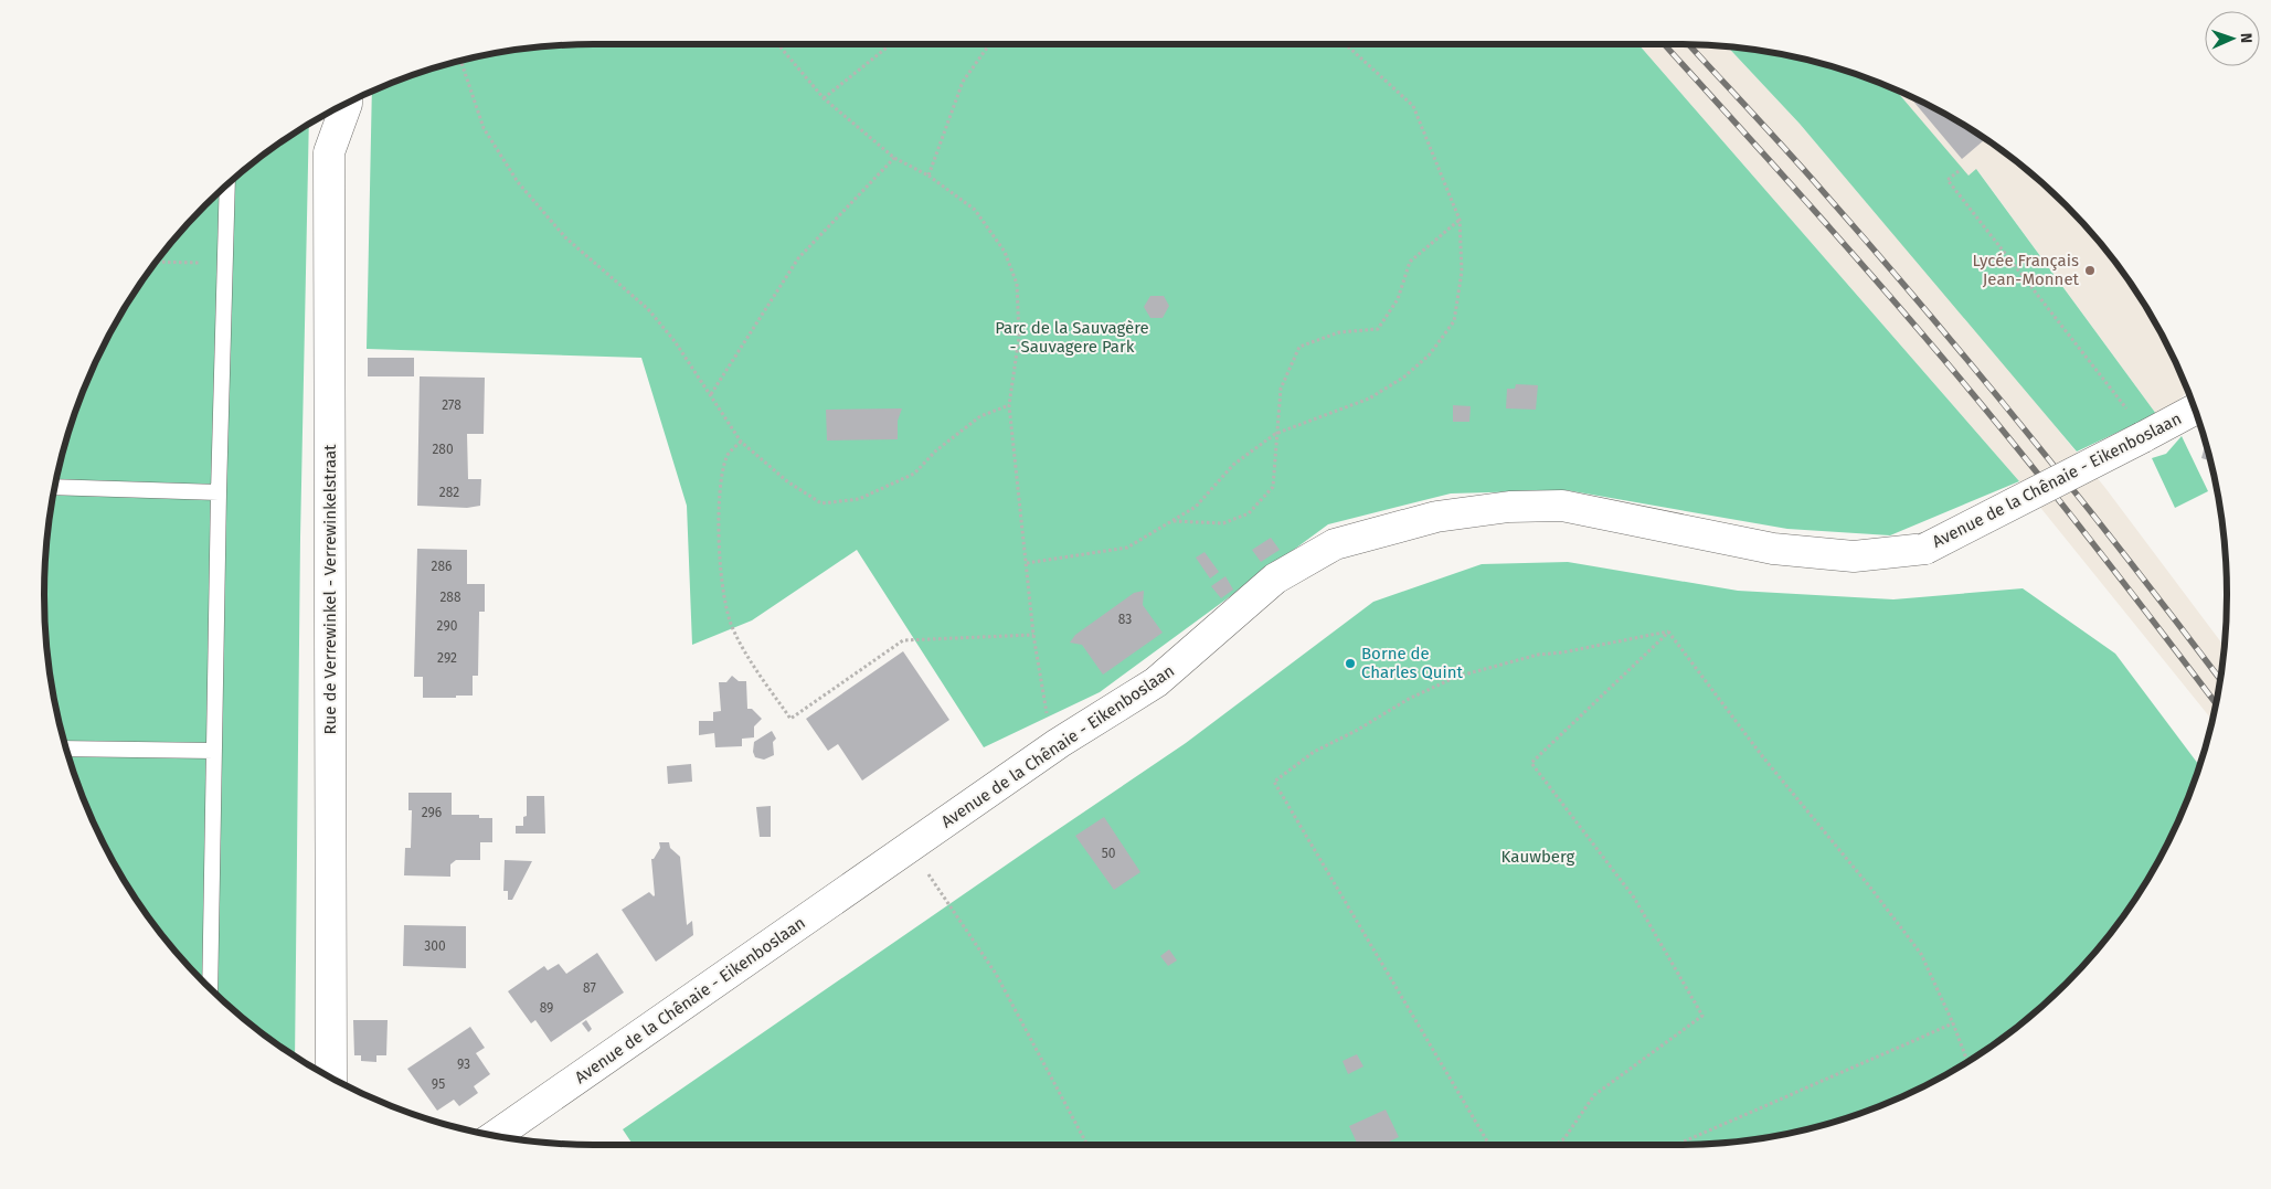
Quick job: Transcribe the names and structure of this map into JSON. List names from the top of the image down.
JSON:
{
  "streets": {
    "street": ["Avenue de la Chênaie - Eikenboslaan", "Rue de Verrewinkel - Verrewinkelstraat"]
  },
  "parks": ["Parc de la Sauvagère - Sauvagere Park", "Kauwberg"],
  "places": ["Lycée Français Jean-Monnet", "Borne de Charles Quint"],
  "house_numbers": [
    "278",
    "280",
    "282",
    "286",
    "288",
    "83",
    "290",
    "292",
    "296",
    "50",
    "300",
    "87",
    "89",
    "93",
    "95"
  ],
  "north": "right"
}
